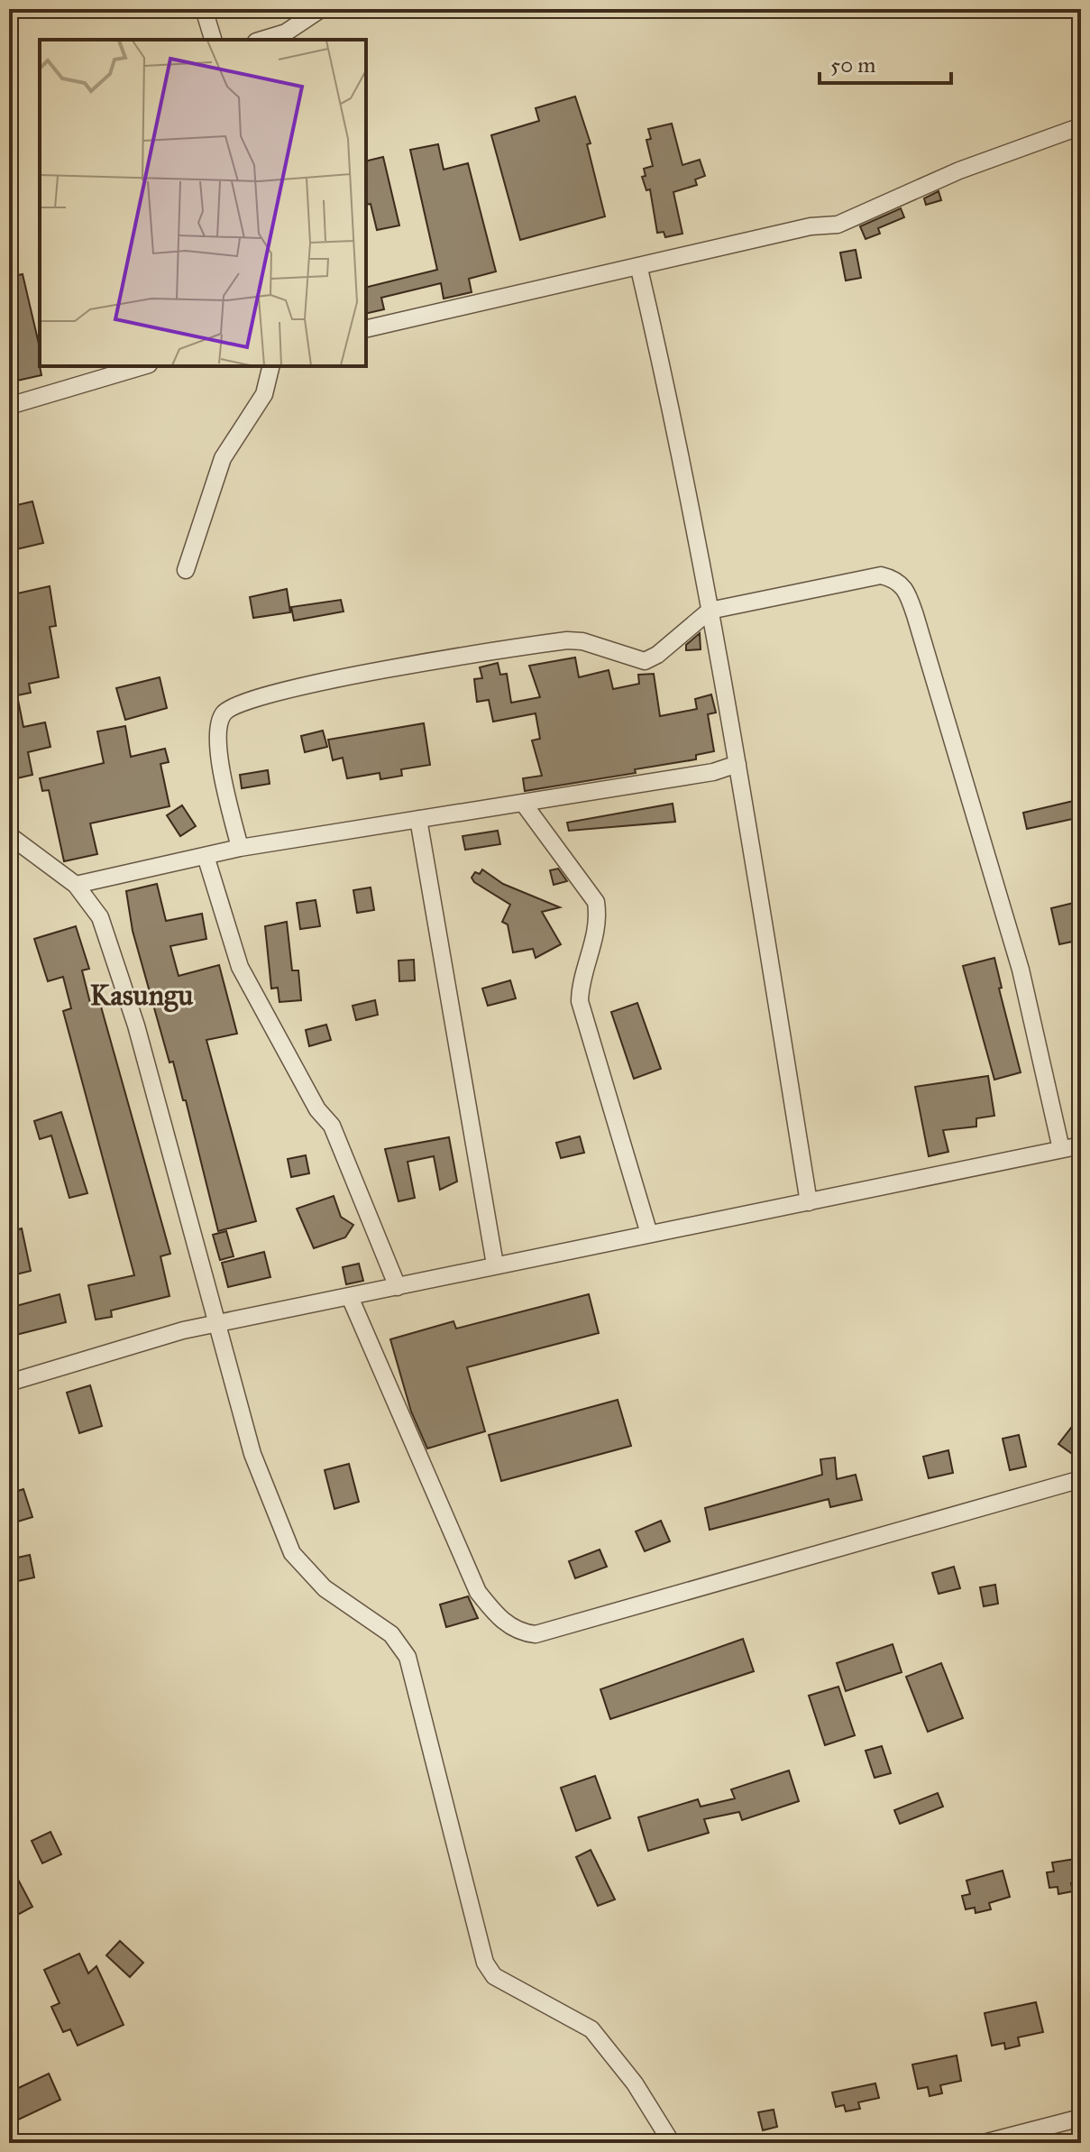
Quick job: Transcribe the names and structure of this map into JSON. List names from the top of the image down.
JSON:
{
  "districts": ["Kasungu"],
  "scale_bar": "50 m"
}
